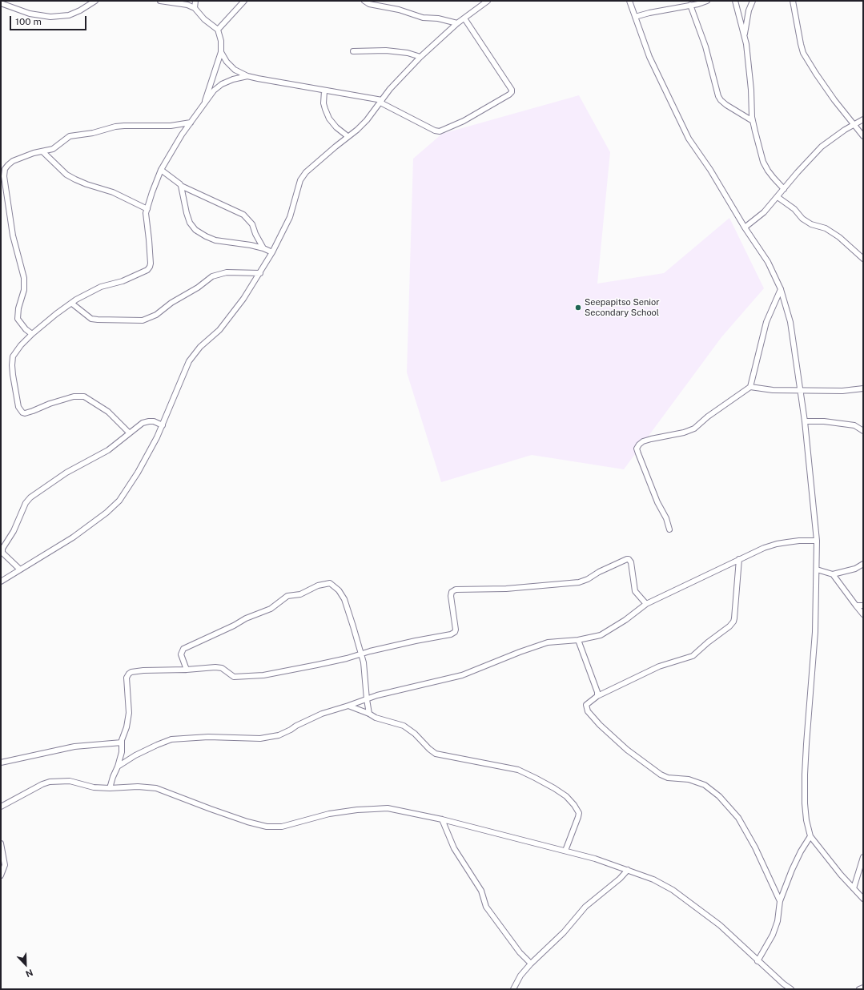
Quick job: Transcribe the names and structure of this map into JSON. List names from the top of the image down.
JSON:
{
  "places": ["Seepapitso Senior Secondary School"],
  "scale_bar": "100 m",
  "north": "bottom right"
}
